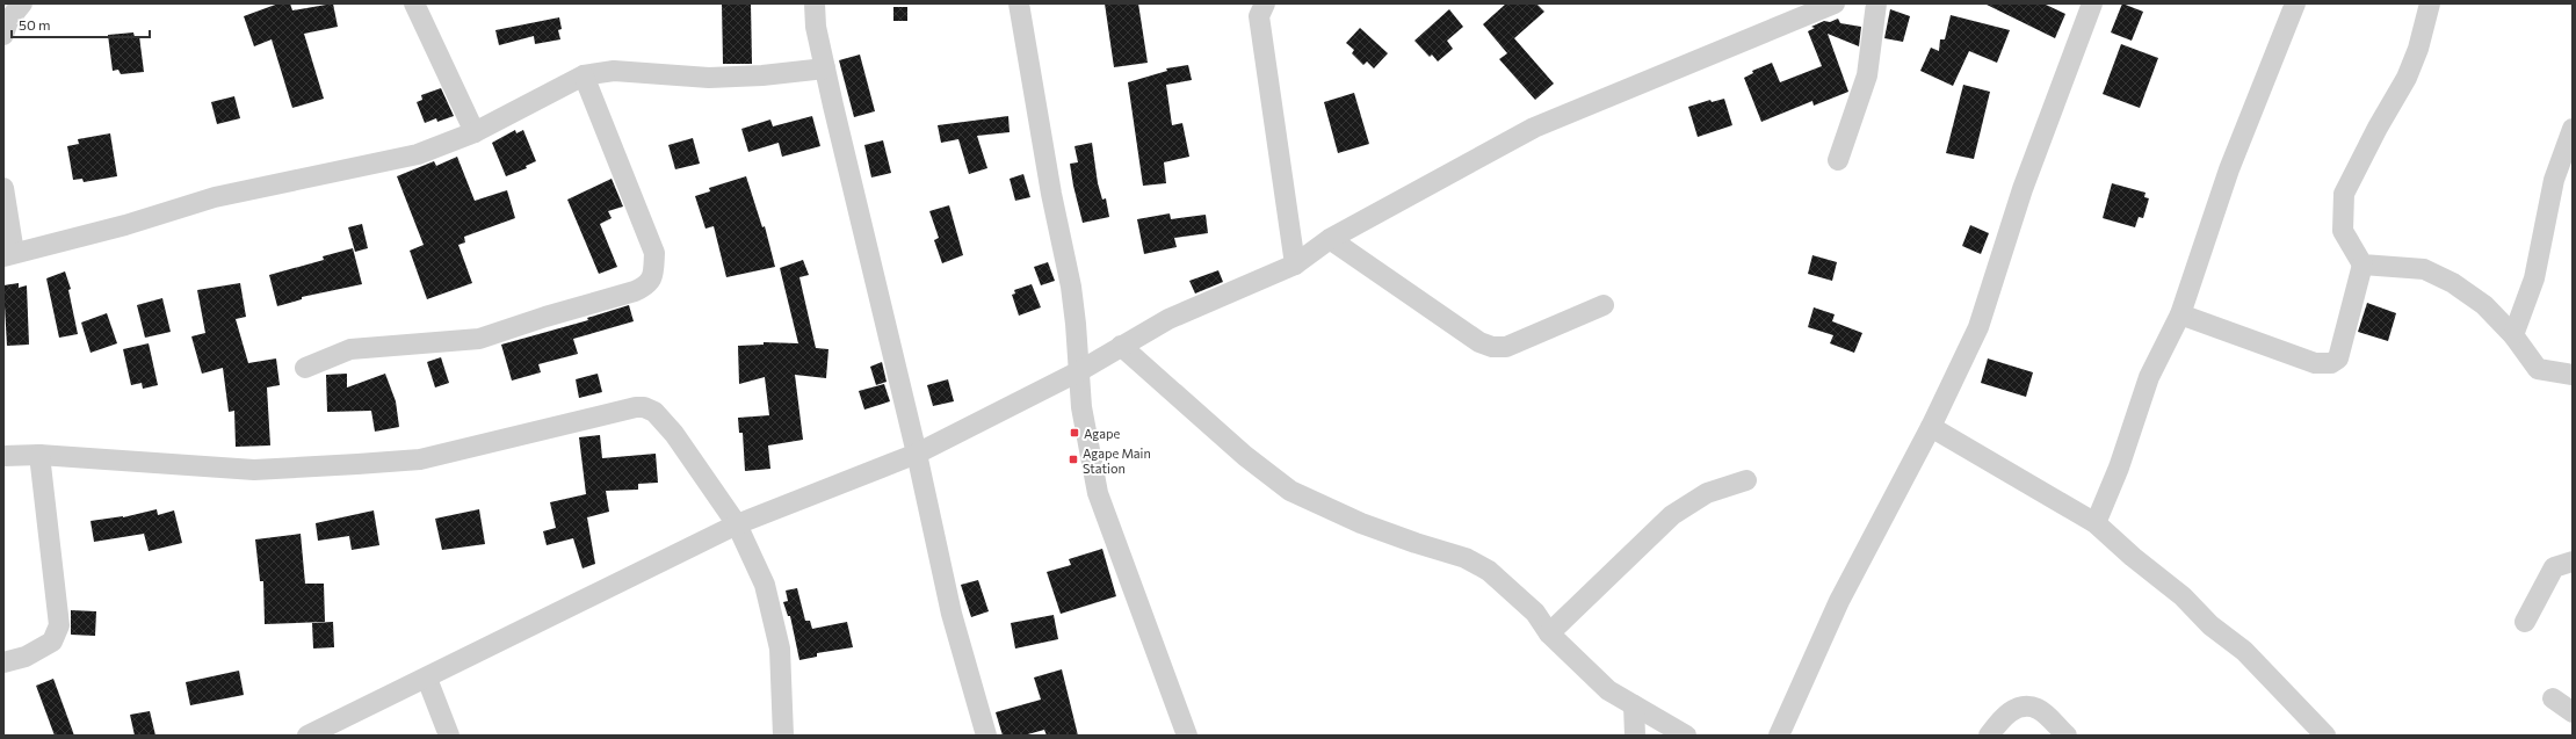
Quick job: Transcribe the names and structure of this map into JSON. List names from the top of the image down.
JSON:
{
  "places": {
    "transit": ["Agape", "Agape Main Station"]
  },
  "scale_bar": "50 m"
}
